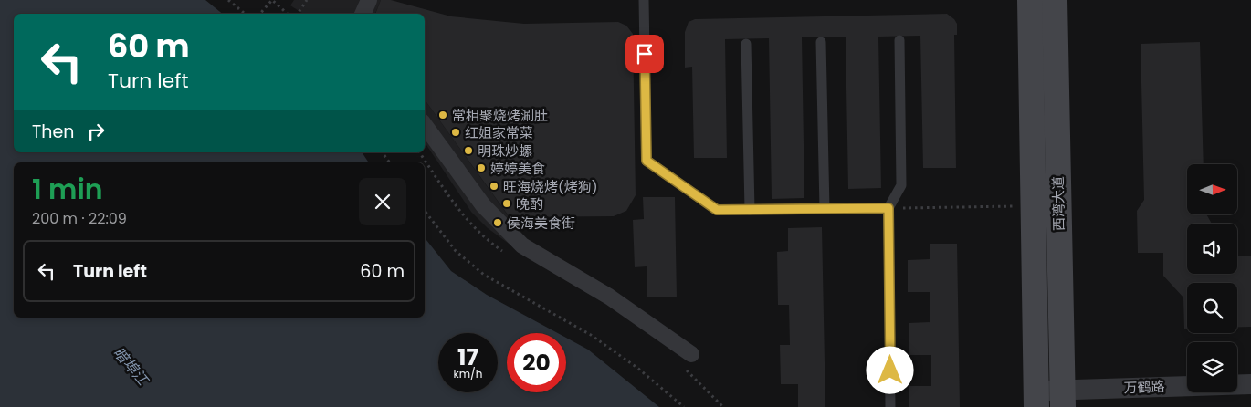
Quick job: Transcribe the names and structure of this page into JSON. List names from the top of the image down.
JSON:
{
  "streets": {
    "main road": ["西湾大道"],
    "street": ["万鹤路"]
  },
  "crossings": [
    ["西湾大道", "万鹤路"]
  ],
  "water": ["暗埠江"],
  "places": [
    "常相聚烧烤涮肚",
    "红姐家常菜",
    "明珠炒螺",
    "婷婷美食",
    "旺海烧烤(烤狗)",
    "晚酌",
    "侯海美食街"
  ],
  "north": "right",
  "page": {
    "turn": ["60 m", "Turn left"],
    "then": "Then",
    "heading": ["1 min", "200 m · 22:09"],
    "list": [
      {
        "name": "Turn left",
        "value": "60 m"
      }
    ],
    "speed": "17 km/h",
    "limit": "20"
  }
}
